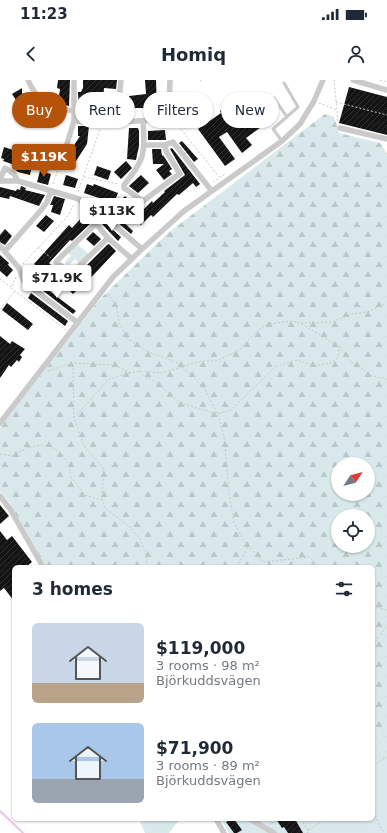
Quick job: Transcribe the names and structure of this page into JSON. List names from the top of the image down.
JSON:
{
  "north": "top right",
  "page": {
    "status": "11:23",
    "header": "Homiq",
    "chip": [
      "Buy",
      "Rent",
      "Filters",
      "New"
    ],
    "price": ["$119K", "$113K", "$71.9K"],
    "heading": "3 homes",
    "list": [
      {
        "name": "$119,000",
        "note": "3 rooms · 98 m² · Björkuddsvägen"
      },
      {
        "name": "$71,900",
        "note": "3 rooms · 89 m² · Björkuddsvägen"
      }
    ]
  }
}
